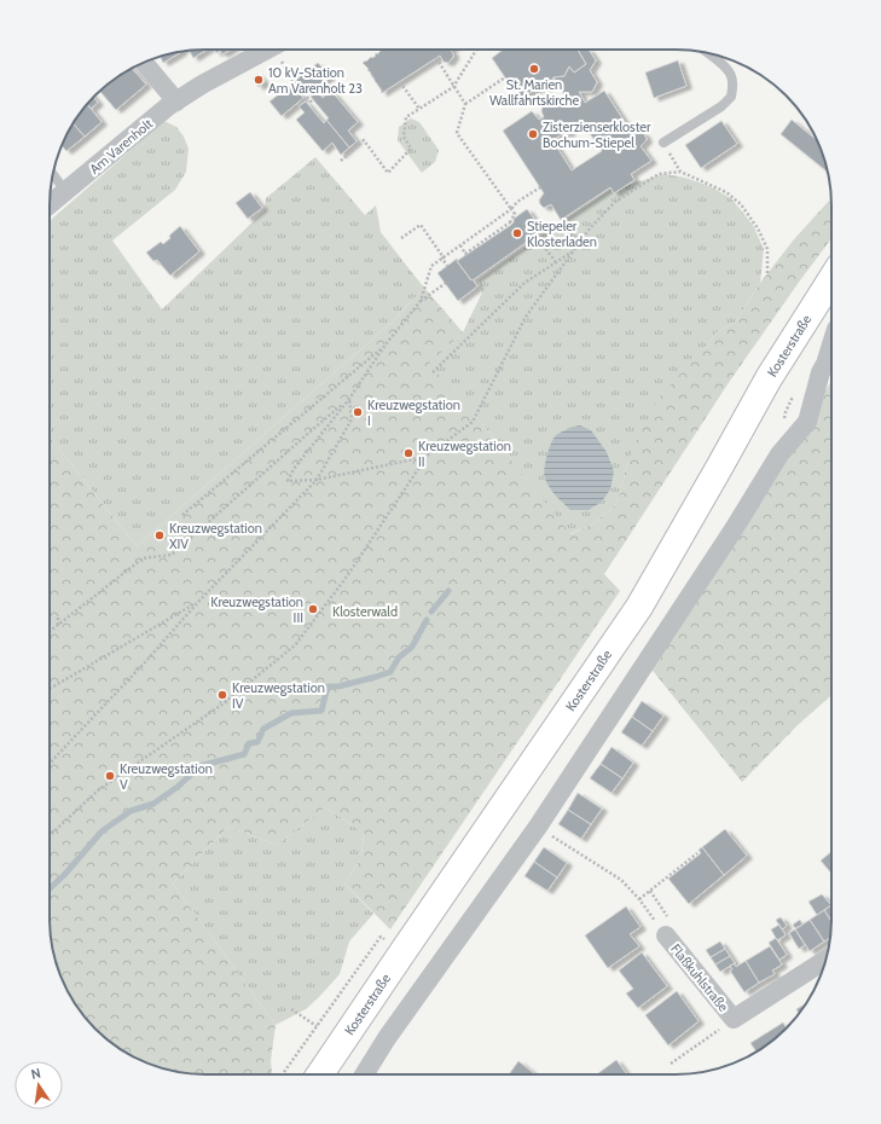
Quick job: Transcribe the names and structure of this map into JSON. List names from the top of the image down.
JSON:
{
  "streets": {
    "main road": ["Kosterstraße"],
    "street": ["Am Varenholt", "Flaßkuhlstraße"]
  },
  "parks": ["Klosterwald"],
  "places": [
    "St. Marien Wallfahrtskirche",
    "10 kV-Station Am Varenholt 23",
    "Zisterzienserkloster Bochum-Stiepel",
    "Stiepeler Klosterladen",
    "Kreuzwegstation I",
    "Kreuzwegstation II",
    "Kreuzwegstation XIV",
    "Kreuzwegstation III",
    "Kreuzwegstation IV",
    "Kreuzwegstation V"
  ],
  "north": "top"
}
